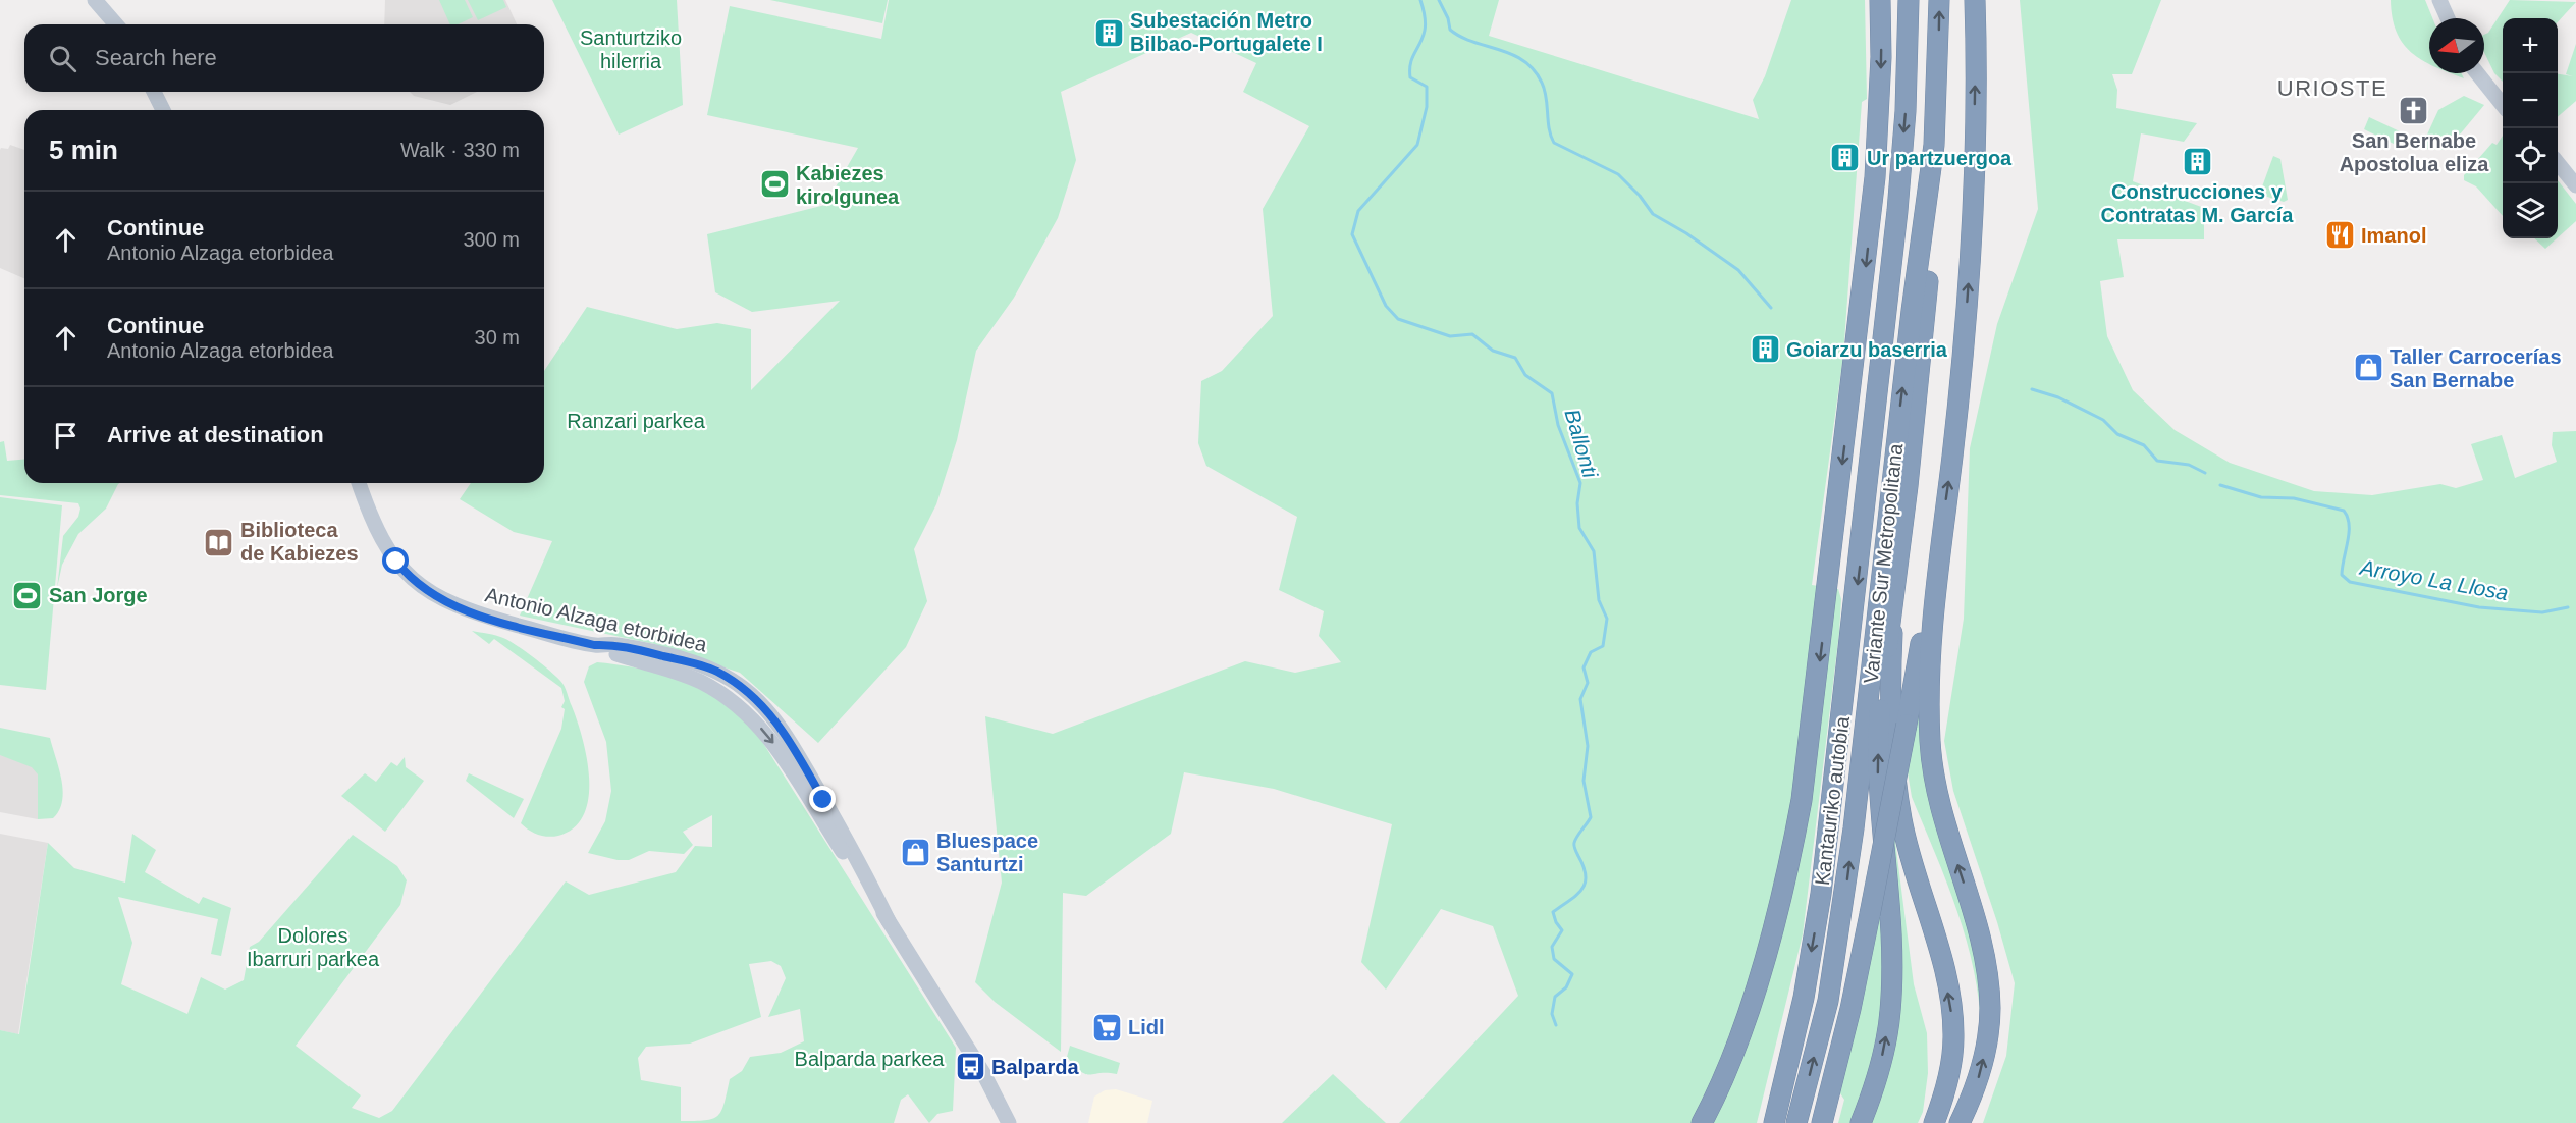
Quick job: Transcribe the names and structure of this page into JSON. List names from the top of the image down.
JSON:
{
  "streets": {
    "highway": ["Variante Sur Metropolitana", "Kantauriko autobia"],
    "street": ["Antonio Alzaga etorbidea"]
  },
  "districts": ["URIOSTE"],
  "water": ["Ballonti", "Arroyo La Llosa"],
  "parks": [
    "Santurtziko hilerria",
    "Ranzari parkea",
    "Dolores Ibarruri parkea",
    "Balparda parkea"
  ],
  "places": {
    "building": [
      "Subestación Metro Bilbao-Portugalete I",
      "Ur partzuergoa",
      "Construcciones y Contratas M. García",
      "Goiarzu baserria"
    ],
    "church": ["San Bernabe Apostolua eliza"],
    "sports": ["Kabiezes kirolgunea", "San Jorge"],
    "restaurant": ["Imanol"],
    "shop": ["Taller Carrocerías San Bernabe", "Bluespace Santurtzi"],
    "library": ["Biblioteca de Kabiezes"],
    "supermarket": ["Lidl"],
    "bus stop": ["Balparda"]
  },
  "north": "left",
  "page": {
    "map_buttons": ["+", "−"],
    "search": "Search here",
    "heading": ["5 min", "Walk · 330 m"],
    "list": [
      ["Continue", "Antonio Alzaga etorbidea", "300 m"],
      ["Continue", "Antonio Alzaga etorbidea", "30 m"],
      "Arrive at destination"
    ]
  }
}
